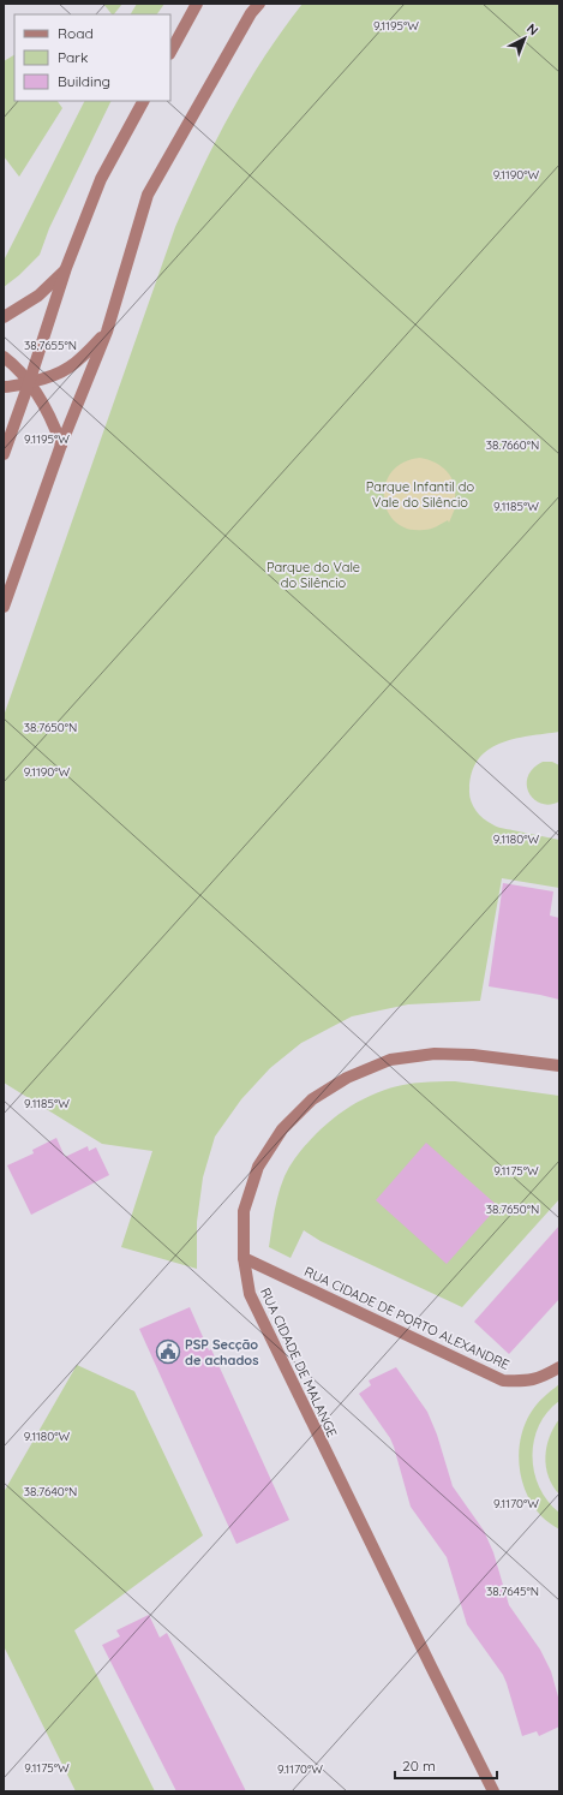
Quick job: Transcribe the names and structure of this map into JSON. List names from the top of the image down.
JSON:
{
  "streets": {
    "street": ["RUA CIDADE DE PORTO ALEXANDRE", "RUA CIDADE DE MALANGE"]
  },
  "crossings": [
    ["RUA CIDADE DE PORTO ALEXANDRE", "RUA CIDADE DE MALANGE"]
  ],
  "parks": ["Parque Infantil do Vale do Silêncio", "Parque do Vale do Silêncio"],
  "places": {
    "public building": ["PSP Secção de achados"]
  },
  "legend": ["Road", "Park", "Building"],
  "scale_bar": "20 m",
  "north": "top right",
  "coordinates": [
    "9.1195°W",
    "9.1190°W",
    "38.7655°N",
    "38.7660°N",
    "9.1185°W",
    "38.7650°N",
    "9.1180°W",
    "9.1175°W",
    "38.7640°N",
    "9.1170°W",
    "38.7645°N"
  ]
}
